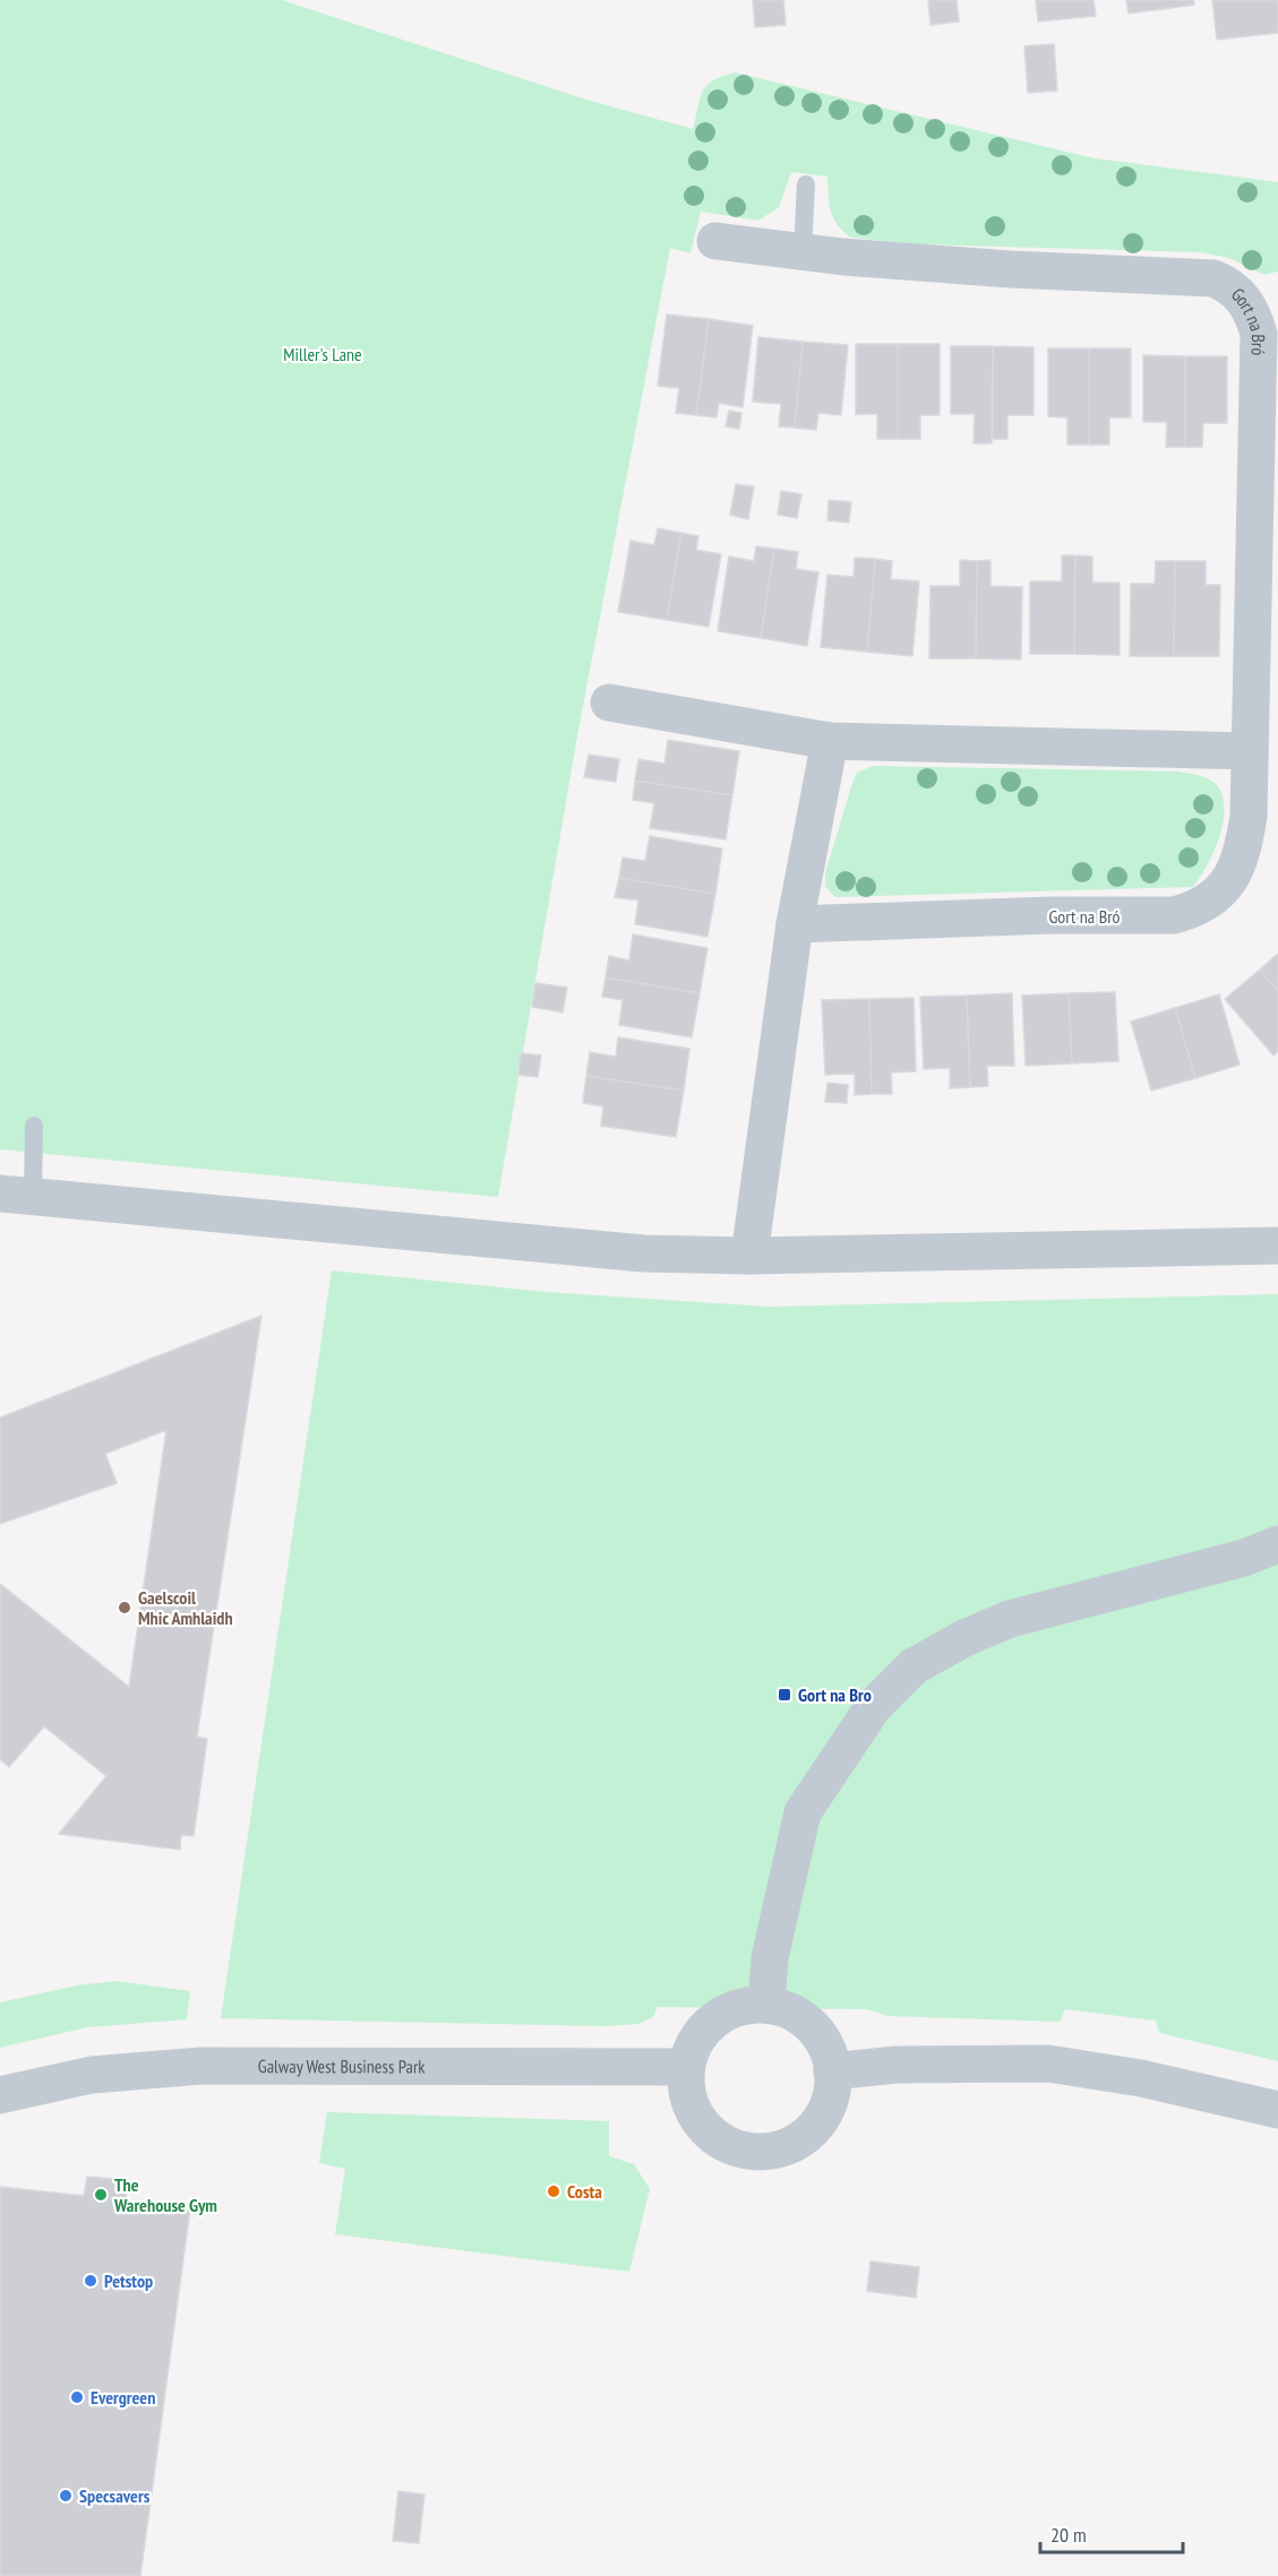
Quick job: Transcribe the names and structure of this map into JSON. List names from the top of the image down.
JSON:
{
  "streets": {
    "street": ["Gort na Bró", "Galway West Business Park"]
  },
  "parks": ["Miller's Lane"],
  "places": {
    "other": [
      "Gaelscoil Mhic Amhlaidh",
      "Costa",
      "The Warehouse Gym",
      "Petstop",
      "Evergreen",
      "Specsavers"
    ],
    "transit": ["Gort na Bro"]
  },
  "scale_bar": "20 m"
}
